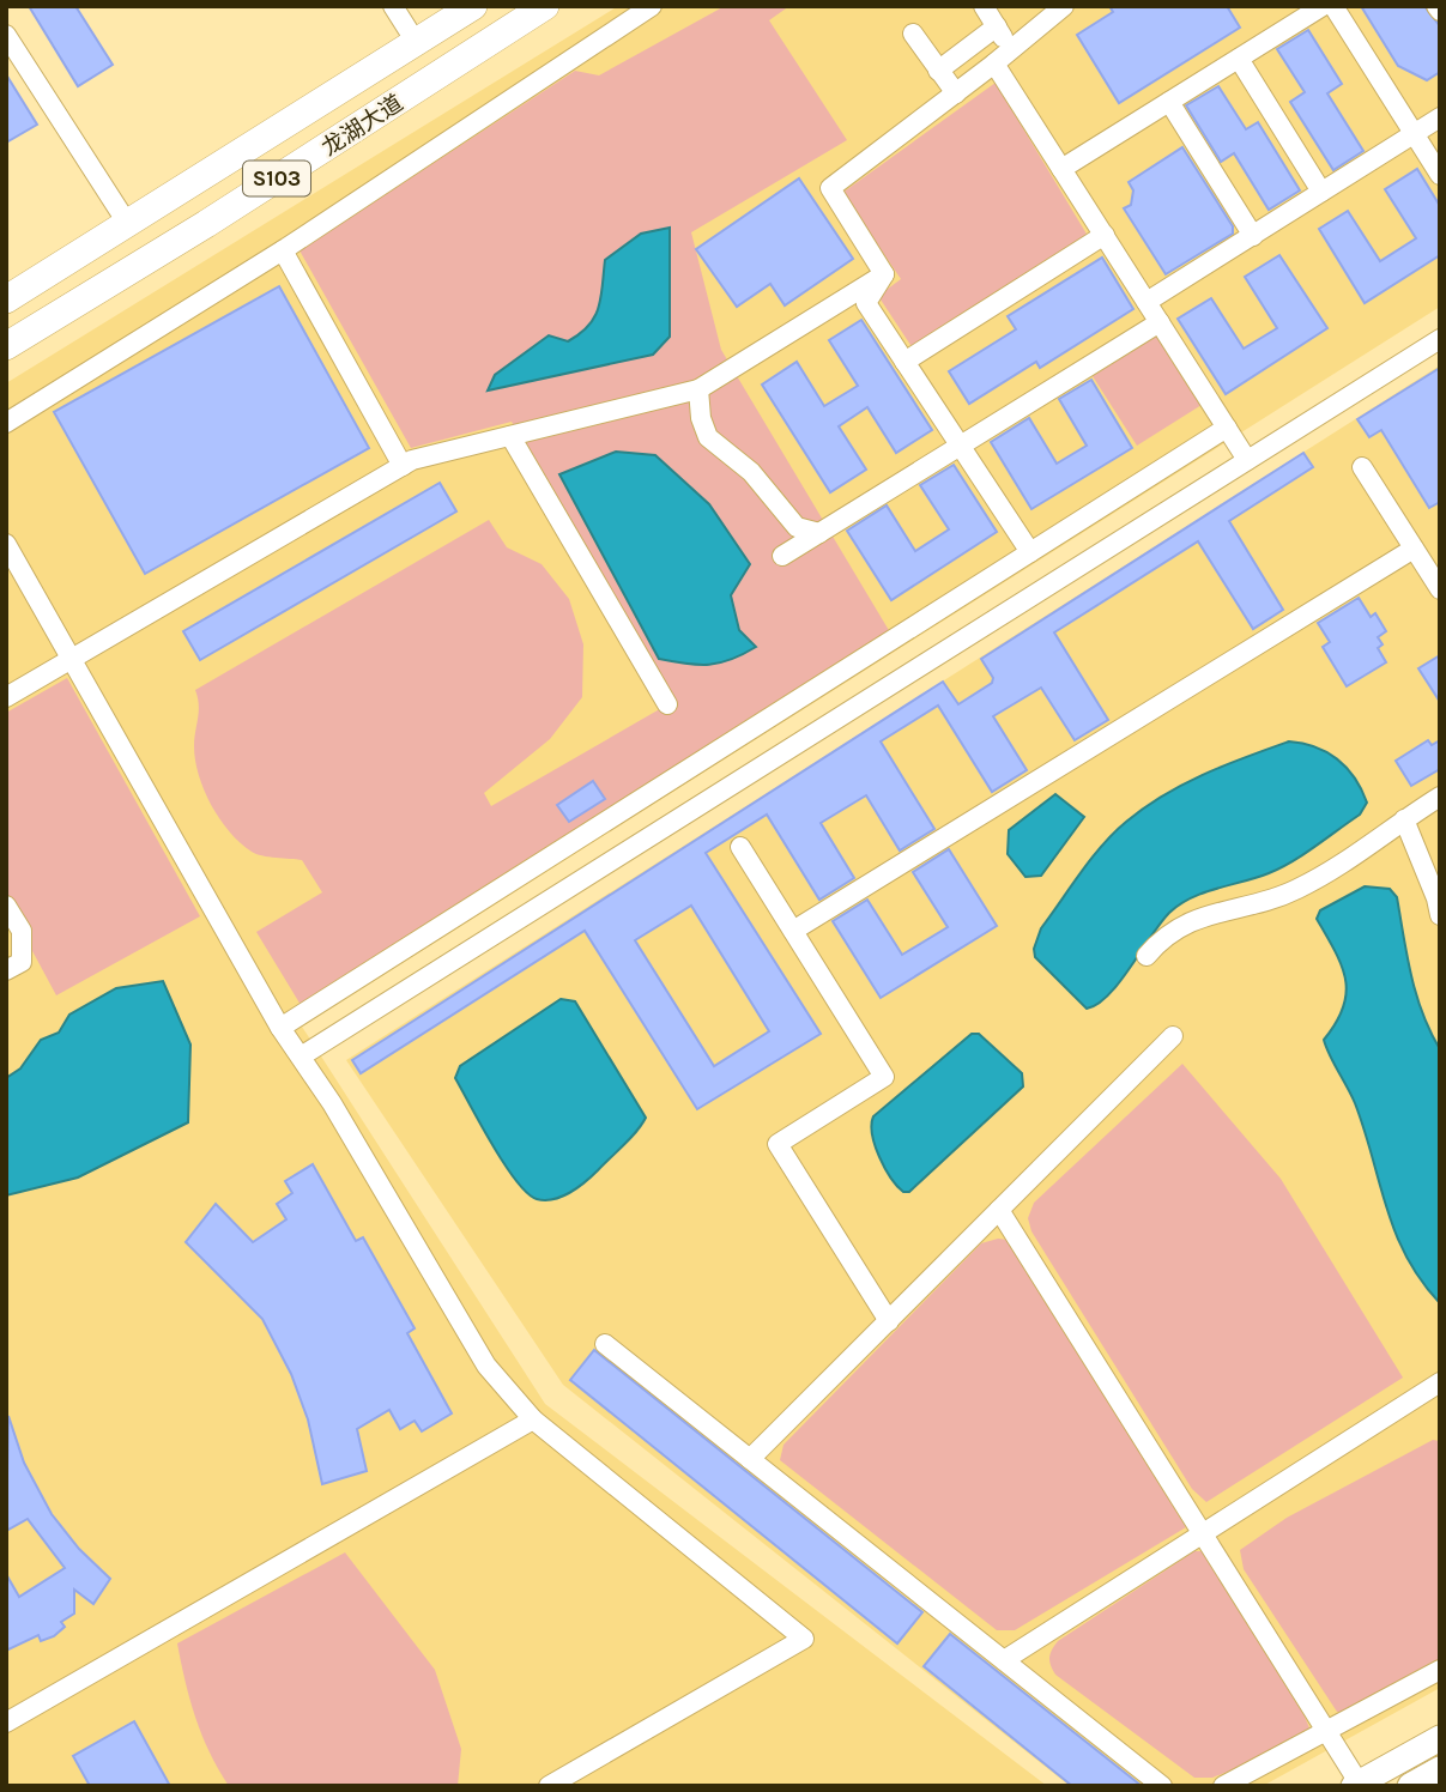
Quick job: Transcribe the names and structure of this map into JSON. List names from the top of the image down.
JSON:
{
  "streets": {
    "highway": ["龙湖大道", "S103"]
  }
}
